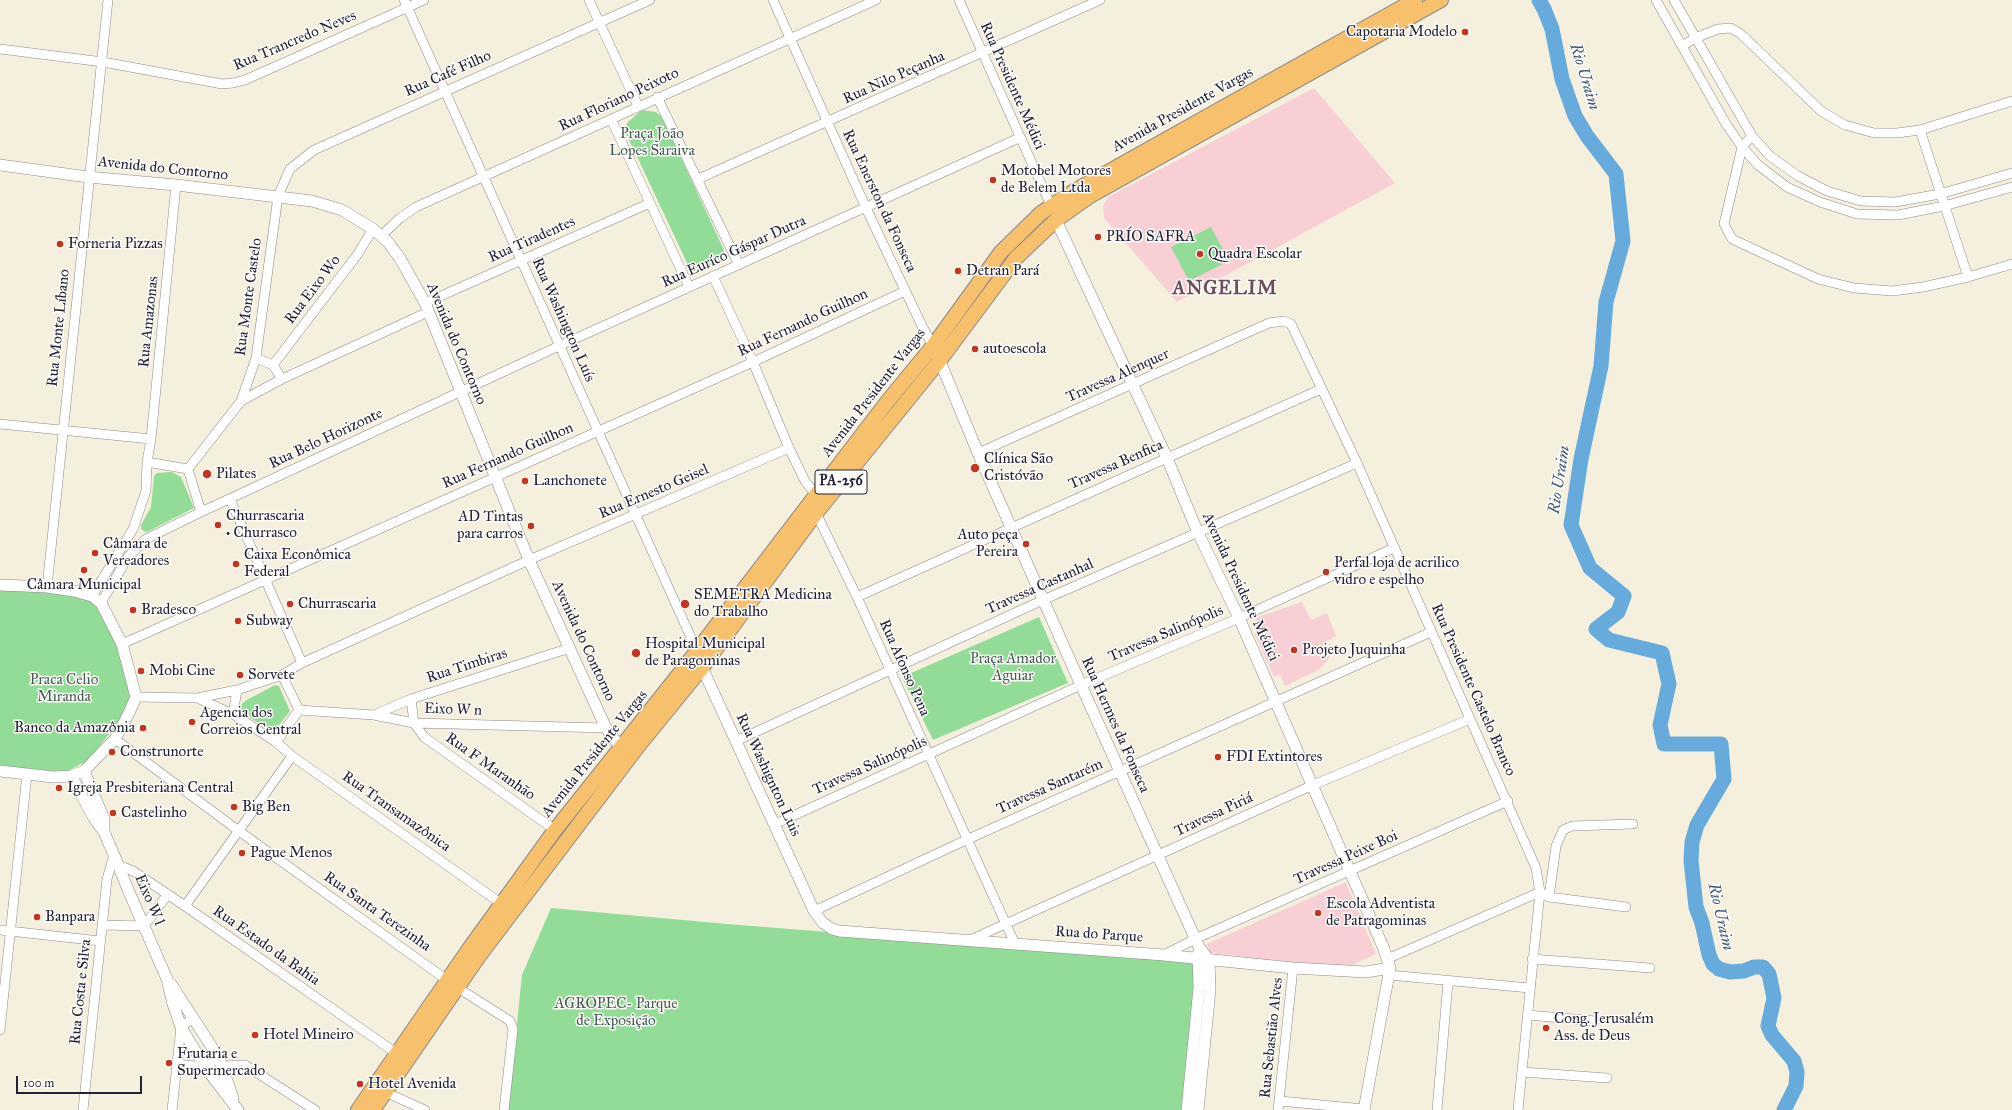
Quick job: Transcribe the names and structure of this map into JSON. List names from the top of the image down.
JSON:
{
  "streets": {
    "main road": ["Avenida Presidente Vargas", "PA-256"],
    "street": [
      "Rua Trancredo Neves",
      "Rua Café Filho",
      "Rua Nilo Peçanha",
      "Rua Presidente Médici",
      "Rua Floriano Peixoto",
      "Avenida do Contorno",
      "Rua Enerston da Fonseca",
      "Rua Tiradentes",
      "Rua Euríco Gáspar Dutra",
      "Rua Eixo Wo",
      "Rua Monte Castelo",
      "Rua Washington Luís",
      "Rua Amazonas",
      "Rua Fernando Guilhon",
      "Rua Monte Líbano",
      "Travessa Alenquer",
      "Rua Belo Horizonte",
      "Travessa Benfica",
      "Rua Ernesto Geisel",
      "Travessa Castanhal",
      "Avenida Presidente Médici",
      "Travessa Salinópolis",
      "Rua Timbiras",
      "Rua Afonso Pena",
      "Rua Presidente Castelo Branco",
      "Eixo W n",
      "Rua Hermes da Fonseca",
      "Rua F Maranhão",
      "Rua Washignton Luis",
      "Travessa Santarém",
      "Rua Transamazônica",
      "Travessa Piriá",
      "Travessa Peixe Boi",
      "Eixo W l",
      "Rua Santa Terezinha",
      "Rua do Parque",
      "Rua Estado da Bahia",
      "Rua Costa e Silva",
      "Rua Sebastião Alves"
    ]
  },
  "crossings": [
    ["Rua Trancredo Neves", "Rua Washington Luís"],
    ["Rua Trancredo Neves", "Rua Monte Líbano"],
    ["Rua Café Filho", "Avenida do Contorno"],
    ["Rua Café Filho", "Rua Monte Castelo"],
    ["Rua Café Filho", "Rua Washington Luís"],
    ["Rua Nilo Peçanha", "Rua Presidente Médici"],
    ["Rua Nilo Peçanha", "Rua Enerston da Fonseca"],
    ["Rua Presidente Médici", "Avenida Presidente Vargas"],
    ["Rua Presidente Médici", "Rua Euríco Gáspar Dutra"],
    ["Rua Floriano Peixoto", "Avenida do Contorno"],
    ["Rua Floriano Peixoto", "Rua Enerston da Fonseca"],
    ["Rua Floriano Peixoto", "Rua Eixo Wo"],
    ["Rua Floriano Peixoto", "Rua Washington Luís"],
    ["Avenida Presidente Vargas", "Avenida do Contorno"],
    ["Avenida Presidente Vargas", "Rua Enerston da Fonseca"],
    ["Avenida Presidente Vargas", "Rua Washington Luís"],
    ["Avenida Presidente Vargas", "Avenida Presidente Médici"],
    ["Avenida Presidente Vargas", "Rua Afonso Pena"],
    ["Avenida Presidente Vargas", "Rua Hermes da Fonseca"],
    ["Avenida Presidente Vargas", "Rua F Maranhão"],
    ["Avenida Presidente Vargas", "Rua Washignton Luis"],
    ["Avenida Presidente Vargas", "Rua Transamazônica"],
    ["Avenida Presidente Vargas", "Rua Santa Terezinha"],
    ["Avenida Presidente Vargas", "Rua Estado da Bahia"],
    ["Avenida do Contorno", "Rua Tiradentes"],
    ["Avenida do Contorno", "Rua Euríco Gáspar Dutra"],
    ["Avenida do Contorno", "Rua Eixo Wo"],
    ["Avenida do Contorno", "Rua Monte Castelo"],
    ["Avenida do Contorno", "Rua Amazonas"],
    ["Avenida do Contorno", "Rua Fernando Guilhon"],
    ["Avenida do Contorno", "Rua Monte Líbano"],
    ["Avenida do Contorno", "Rua Belo Horizonte"],
    ["Avenida do Contorno", "Rua Ernesto Geisel"],
    ["Avenida do Contorno", "Rua Timbiras"],
    ["Avenida do Contorno", "Eixo W n"],
    ["Rua Enerston da Fonseca", "Rua Euríco Gáspar Dutra"],
    ["Rua Enerston da Fonseca", "Rua Fernando Guilhon"],
    ["Rua Enerston da Fonseca", "Rua Hermes da Fonseca"],
    ["Rua Tiradentes", "Rua Monte Castelo"],
    ["Rua Tiradentes", "Rua Washington Luís"],
    ["Rua Euríco Gáspar Dutra", "Rua Washington Luís"],
    ["Rua Euríco Gáspar Dutra", "Rua Belo Horizonte"],
    ["Rua Washington Luís", "Rua Fernando Guilhon"],
    ["Rua Washington Luís", "Rua Ernesto Geisel"],
    ["Rua Washington Luís", "Rua Washignton Luis"],
    ["Rua Amazonas", "Rua Belo Horizonte"],
    ["Travessa Alenquer", "Avenida Presidente Médici"],
    ["Travessa Alenquer", "Rua Presidente Castelo Branco"],
    ["Travessa Alenquer", "Rua Hermes da Fonseca"],
    ["Travessa Benfica", "Avenida Presidente Médici"],
    ["Travessa Benfica", "Rua Afonso Pena"],
    ["Travessa Benfica", "Rua Presidente Castelo Branco"],
    ["Travessa Benfica", "Rua Hermes da Fonseca"],
    ["Rua Ernesto Geisel", "Rua Transamazônica"],
    ["Travessa Castanhal", "Avenida Presidente Médici"],
    ["Travessa Castanhal", "Rua Afonso Pena"],
    ["Travessa Castanhal", "Rua Presidente Castelo Branco"],
    ["Travessa Castanhal", "Rua Hermes da Fonseca"],
    ["Travessa Castanhal", "Rua Washignton Luis"],
    ["Avenida Presidente Médici", "Travessa Salinópolis"],
    ["Avenida Presidente Médici", "Travessa Santarém"],
    ["Avenida Presidente Médici", "Travessa Piriá"],
    ["Avenida Presidente Médici", "Travessa Peixe Boi"],
    ["Avenida Presidente Médici", "Rua do Parque"],
    ["Travessa Salinópolis", "Rua Afonso Pena"],
    ["Travessa Salinópolis", "Rua Presidente Castelo Branco"],
    ["Travessa Salinópolis", "Rua Hermes da Fonseca"],
    ["Travessa Salinópolis", "Rua Washignton Luis"],
    ["Rua Timbiras", "Eixo W n"],
    ["Rua Afonso Pena", "Travessa Santarém"],
    ["Rua Afonso Pena", "Travessa Piriá"],
    ["Rua Afonso Pena", "Rua do Parque"],
    ["Rua Presidente Castelo Branco", "Travessa Santarém"],
    ["Rua Presidente Castelo Branco", "Travessa Piriá"],
    ["Rua Presidente Castelo Branco", "Travessa Peixe Boi"],
    ["Eixo W n", "Rua F Maranhão"],
    ["Rua Hermes da Fonseca", "Travessa Santarém"],
    ["Rua Hermes da Fonseca", "Travessa Piriá"],
    ["Rua Hermes da Fonseca", "Travessa Peixe Boi"],
    ["Rua Washignton Luis", "Travessa Santarém"],
    ["Rua Washignton Luis", "Rua do Parque"],
    ["Travessa Santarém", "Rua do Parque"],
    ["Travessa Piriá", "Rua do Parque"],
    ["Travessa Peixe Boi", "Rua do Parque"],
    ["Eixo W l", "Rua Estado da Bahia"],
    ["Eixo W l", "Rua Costa e Silva"],
    ["Rua do Parque", "Rua Sebastião Alves"],
    ["Rua Estado da Bahia", "Rua Costa e Silva"]
  ],
  "districts": ["ANGELIM"],
  "water": ["Rio Uraim"],
  "parks": [
    "Praça João Lopes Saraiva",
    "Praça Amador Aguiar",
    "Praca Celio Miranda",
    "AGROPEC- Parque de Exposição"
  ],
  "places": [
    "Capotaria Modelo",
    "Motobel Motores de Belem Ltda",
    "PRÍO SAFRA",
    "Forneria Pizzas",
    "Quadra Escolar",
    "Detran Pará",
    "autoescola",
    "Clínica São Cristóvão",
    "Pilates",
    "Lanchonete",
    "Churrascaria • Churrasco",
    "AD Tintas para carros",
    "Auto peça Pereira",
    "Câmara de Vereadores",
    "Caixa Econômica Federal",
    "Câmara Municipal",
    "Perfal loja de acrilico vidro e espelho",
    "Churrascaria",
    "SEMETRA Medicina do Trabalho",
    "Bradesco",
    "Subway",
    "Projeto Juquinha",
    "Hospital Municipal de Paragominas",
    "Mobi Cine",
    "Sorvete",
    "Agencia dos Correios Central",
    "Banco da Amazônia",
    "Construnorte",
    "FDI Extintores",
    "Igreja Presbiteriana Central",
    "Big Ben",
    "Castelinho",
    "Pague Menos",
    "Escola Adventista de Patragominas",
    "Banpara",
    "Cong. Jerusalém Ass. de Deus",
    "Hotel Mineiro",
    "Frutaria e Supermercado",
    "Hotel Avenida"
  ],
  "scale_bar": "100 m"
}
